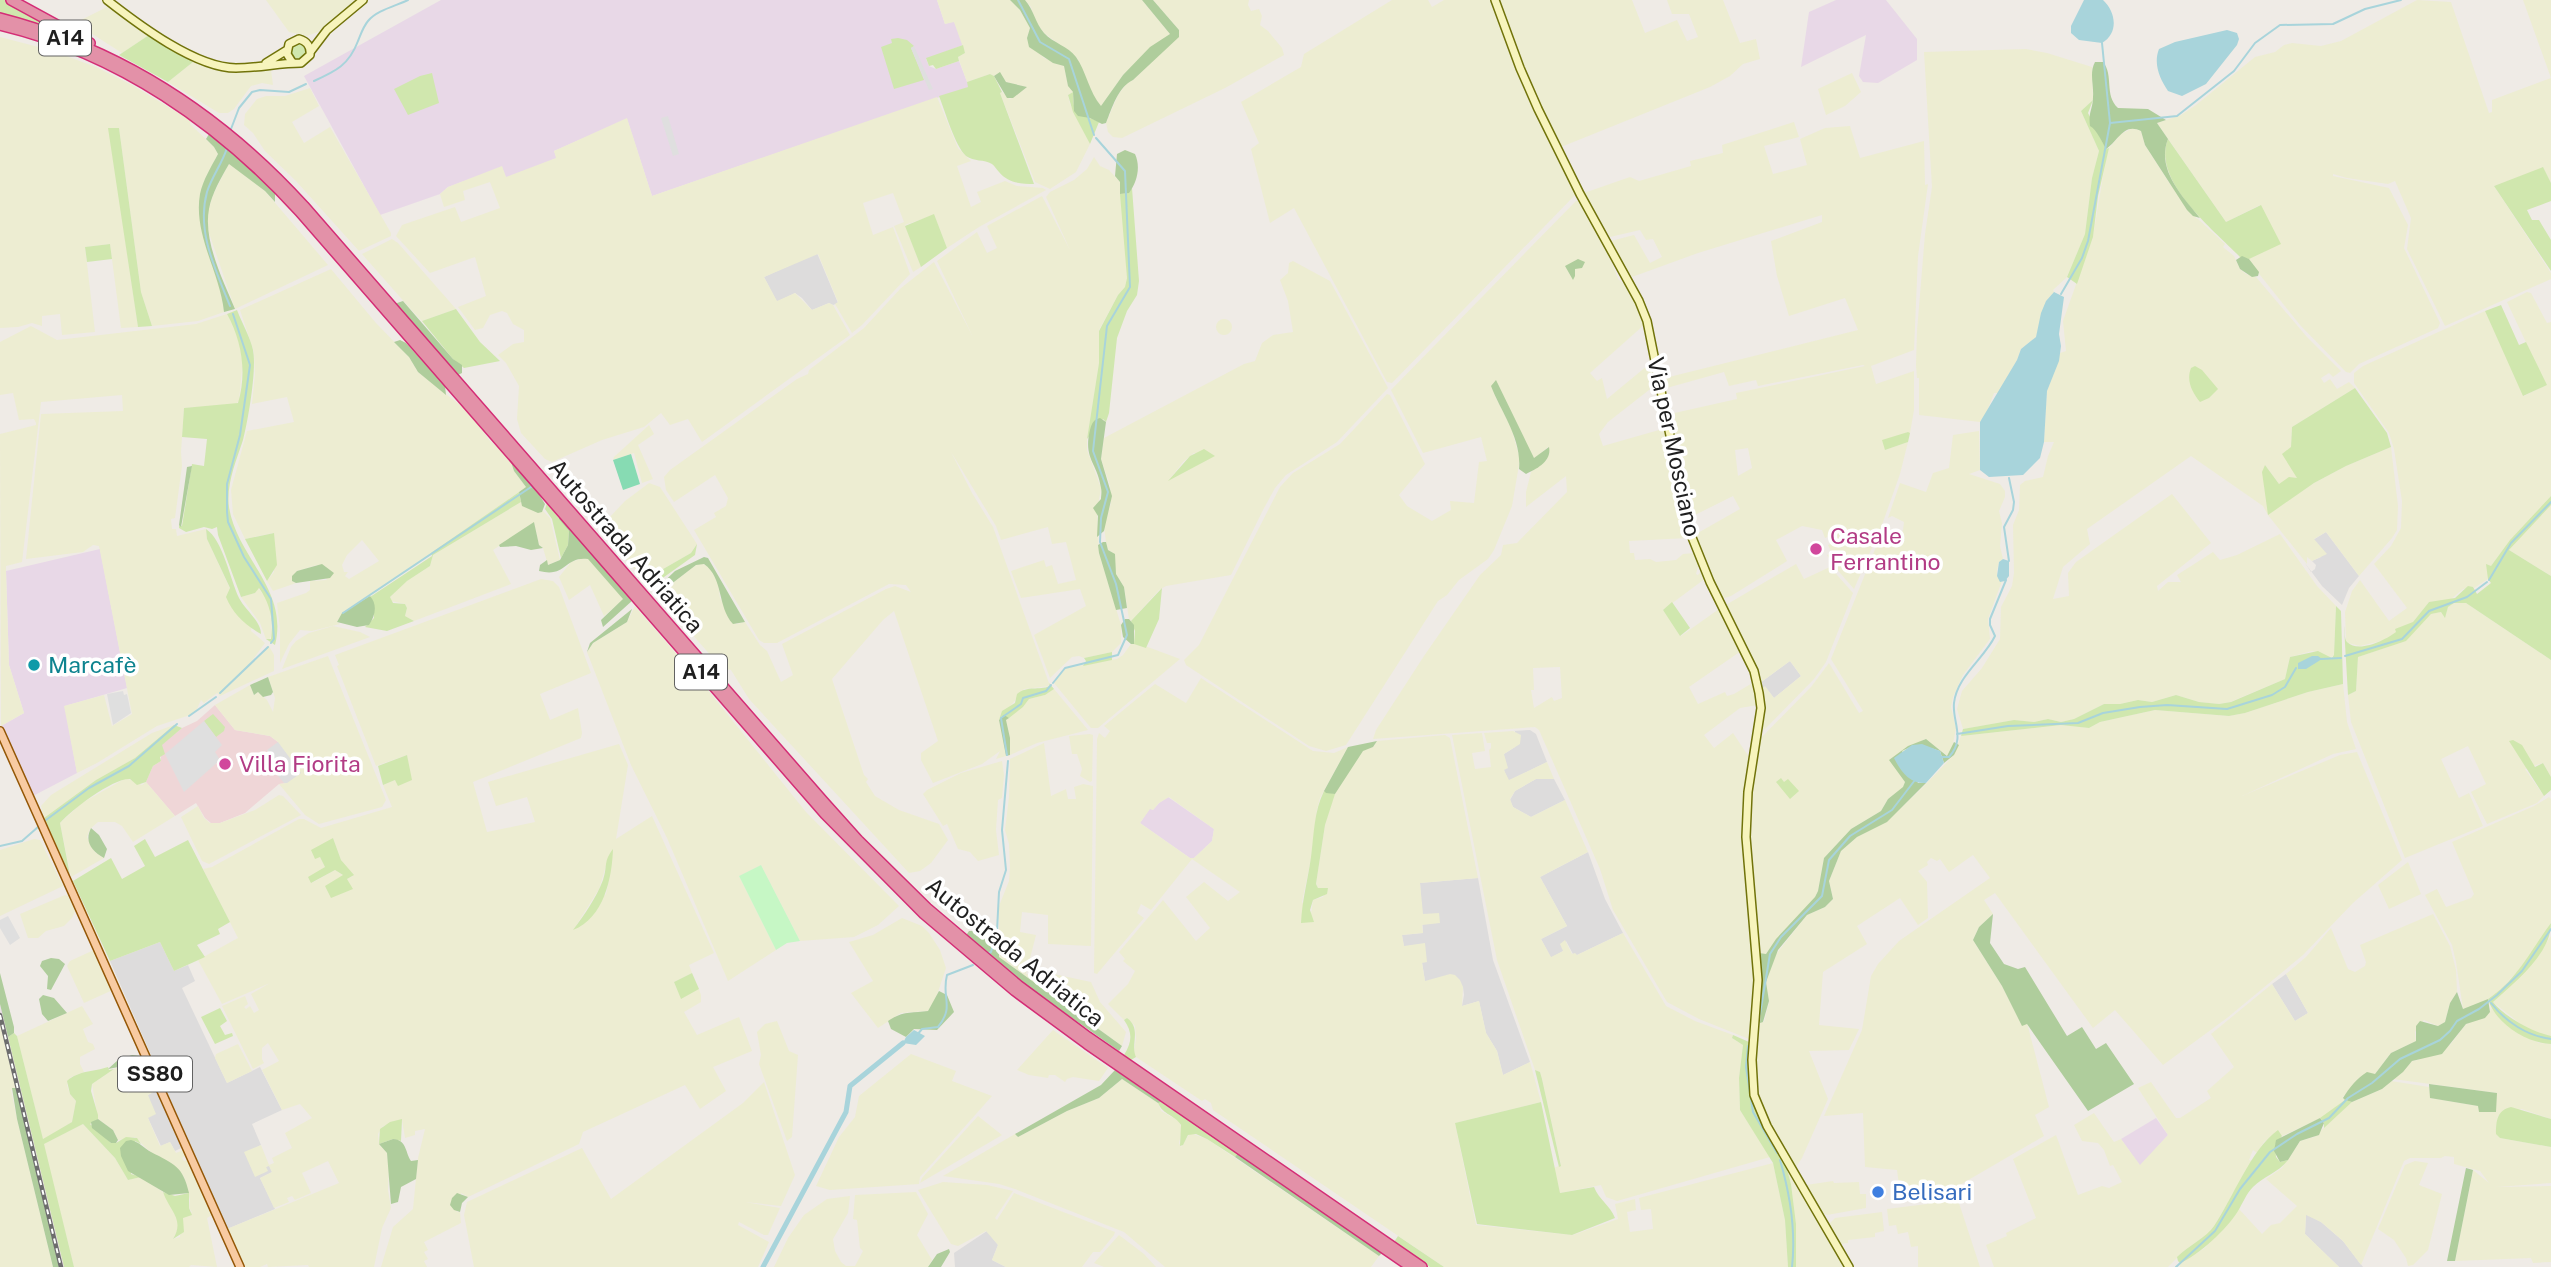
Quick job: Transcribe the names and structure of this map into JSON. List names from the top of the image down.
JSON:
{
  "streets": {
    "highway": ["A14", "Autostrada Adriatica"],
    "main road": ["Via per Mosciano", "SS80"]
  },
  "places": [
    "Casale Ferrantino",
    "Marcafè",
    "Villa Fiorita",
    "Belisari"
  ]
}
